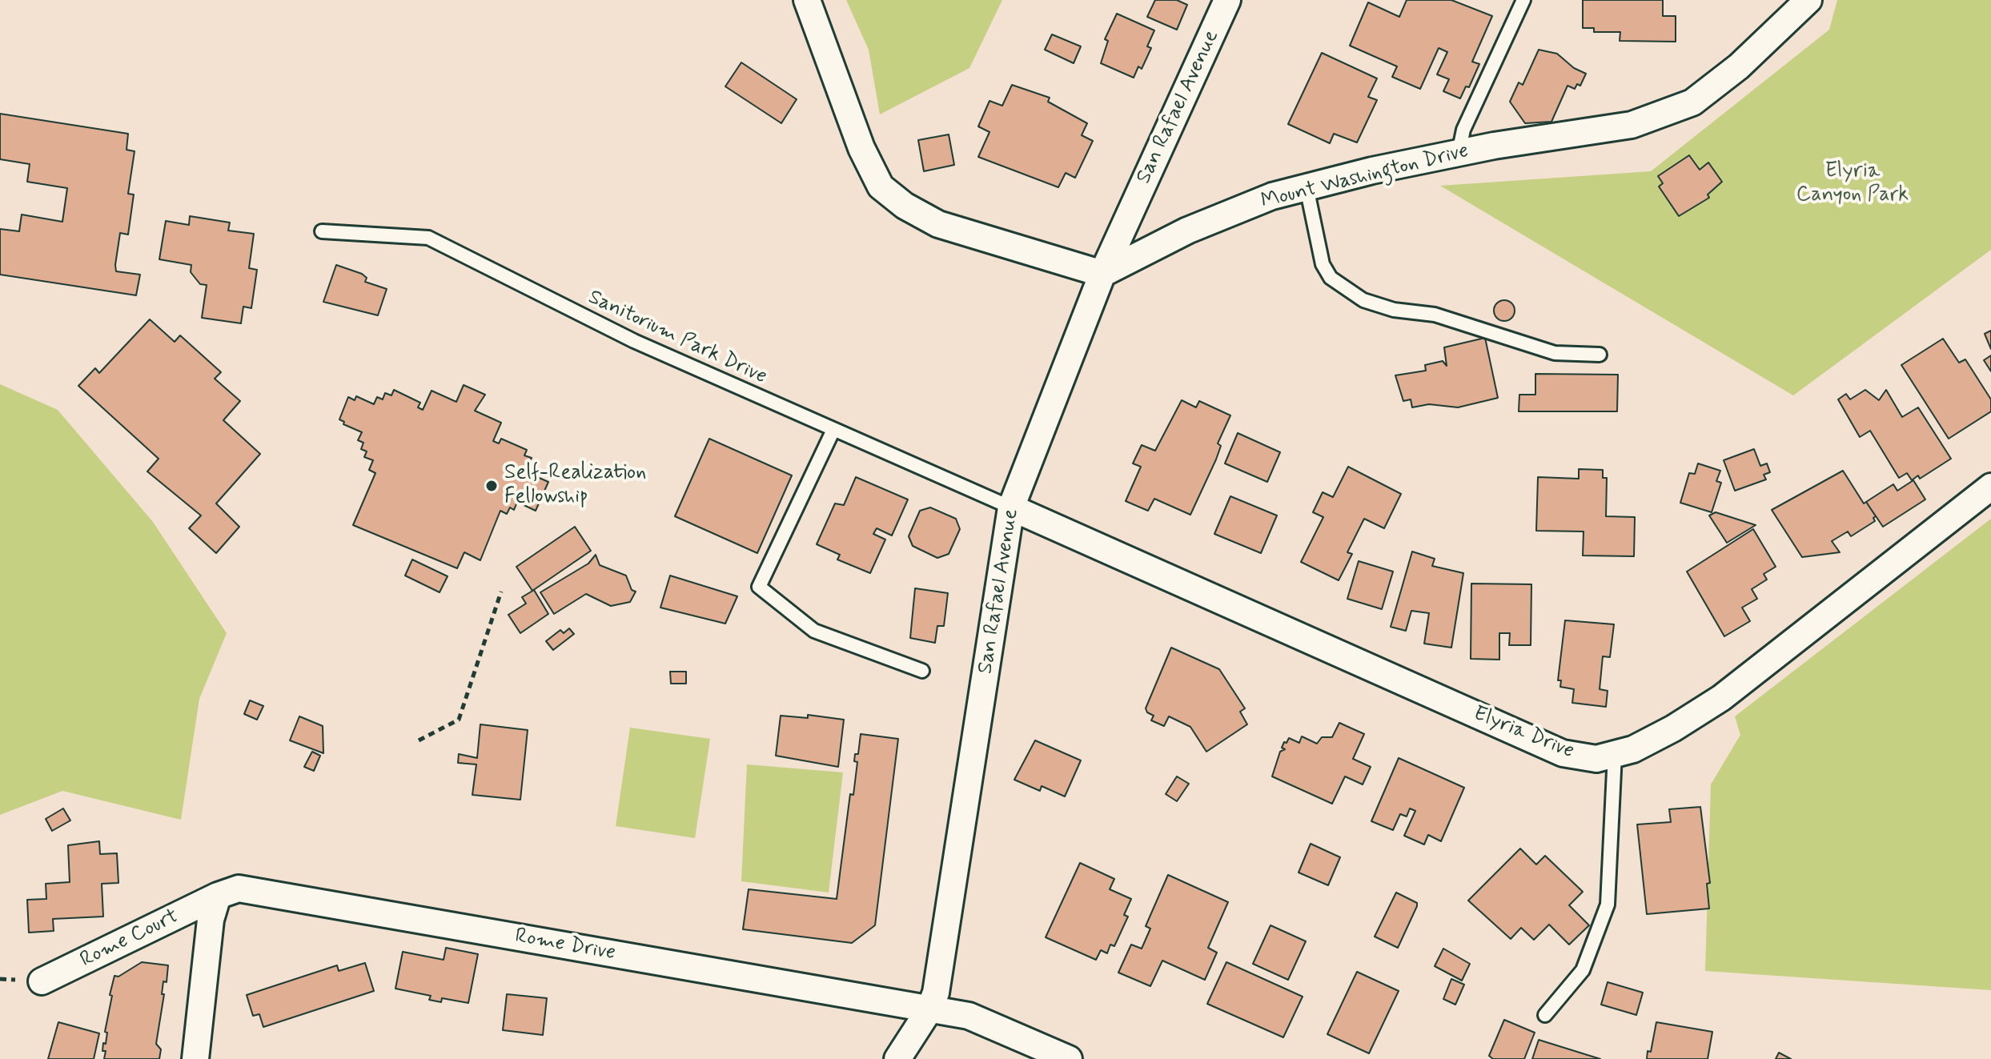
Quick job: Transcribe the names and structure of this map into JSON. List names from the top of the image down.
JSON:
{
  "streets": {
    "street": [
      "San Rafael Avenue",
      "Mount Washington Drive",
      "Elyria Drive",
      "Rome Court",
      "Rome Drive"
    ],
    "lane": ["Sanitorium Park Drive"]
  },
  "crossings": [
    ["San Rafael Avenue", "Mount Washington Drive"],
    ["San Rafael Avenue", "Sanitorium Park Drive"],
    ["San Rafael Avenue", "Elyria Drive"],
    ["San Rafael Avenue", "Rome Drive"],
    ["Sanitorium Park Drive", "Elyria Drive"],
    ["Rome Court", "Rome Drive"]
  ],
  "parks": ["Elyria Canyon Park"],
  "places": ["Self-Realization Fellowship"]
}
